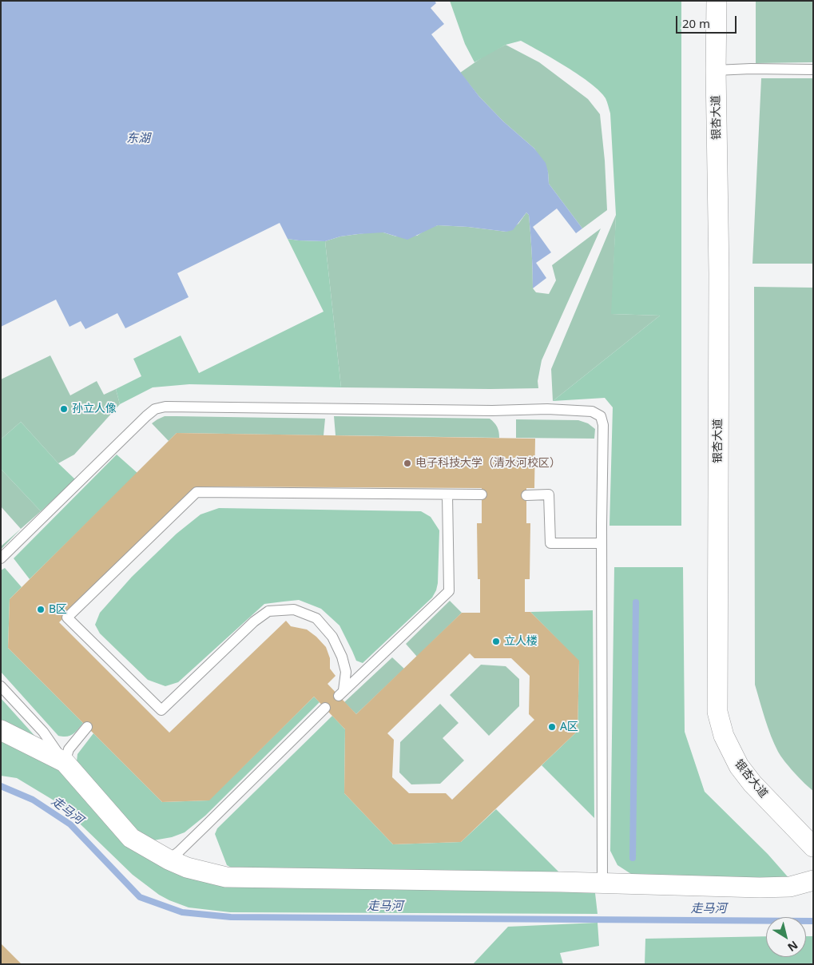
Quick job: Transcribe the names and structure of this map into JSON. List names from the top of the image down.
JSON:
{
  "streets": {
    "street": ["银杏大道"]
  },
  "water": ["东湖", "走马河"],
  "places": [
    "孙立人像",
    "电子科技大学（清水河校区）",
    "B区",
    "立人楼",
    "A区"
  ],
  "scale_bar": "20 m",
  "north": "bottom right"
}
